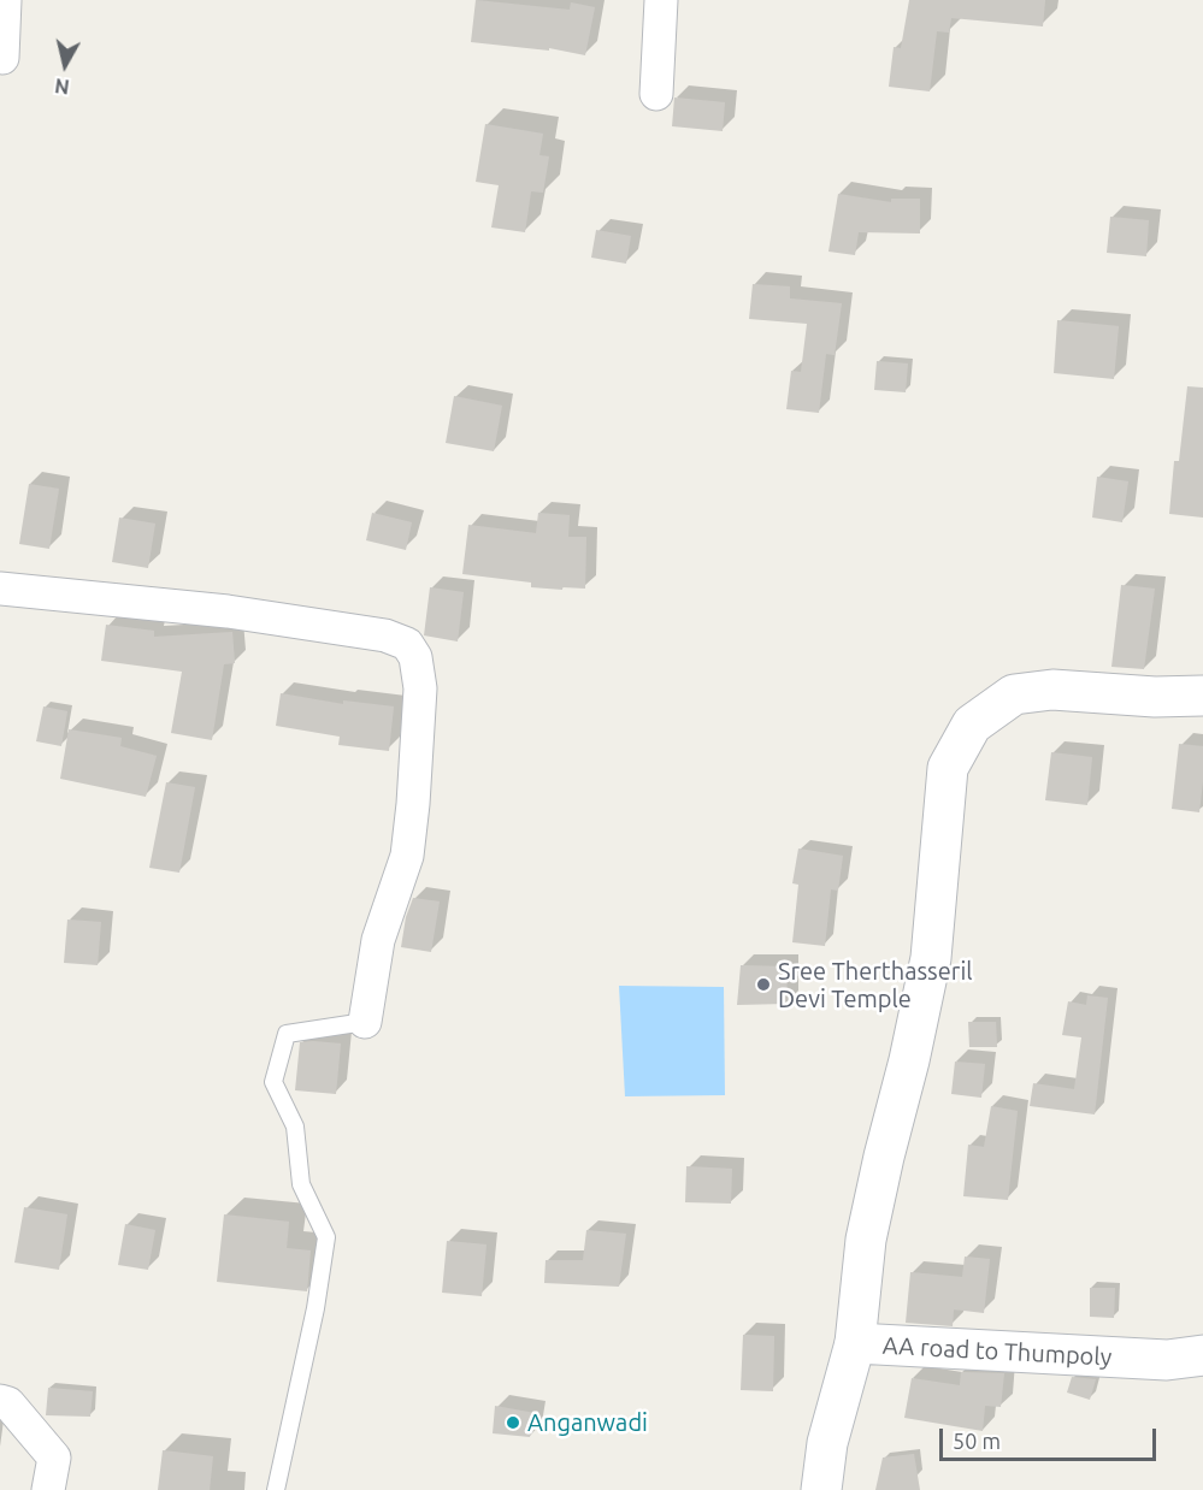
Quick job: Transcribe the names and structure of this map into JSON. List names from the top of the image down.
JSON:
{
  "streets": {
    "street": ["AA road to Thumpoly"]
  },
  "places": ["Sree Therthasseril Devi Temple", "Anganwadi"],
  "scale_bar": "50 m",
  "north": "bottom"
}
